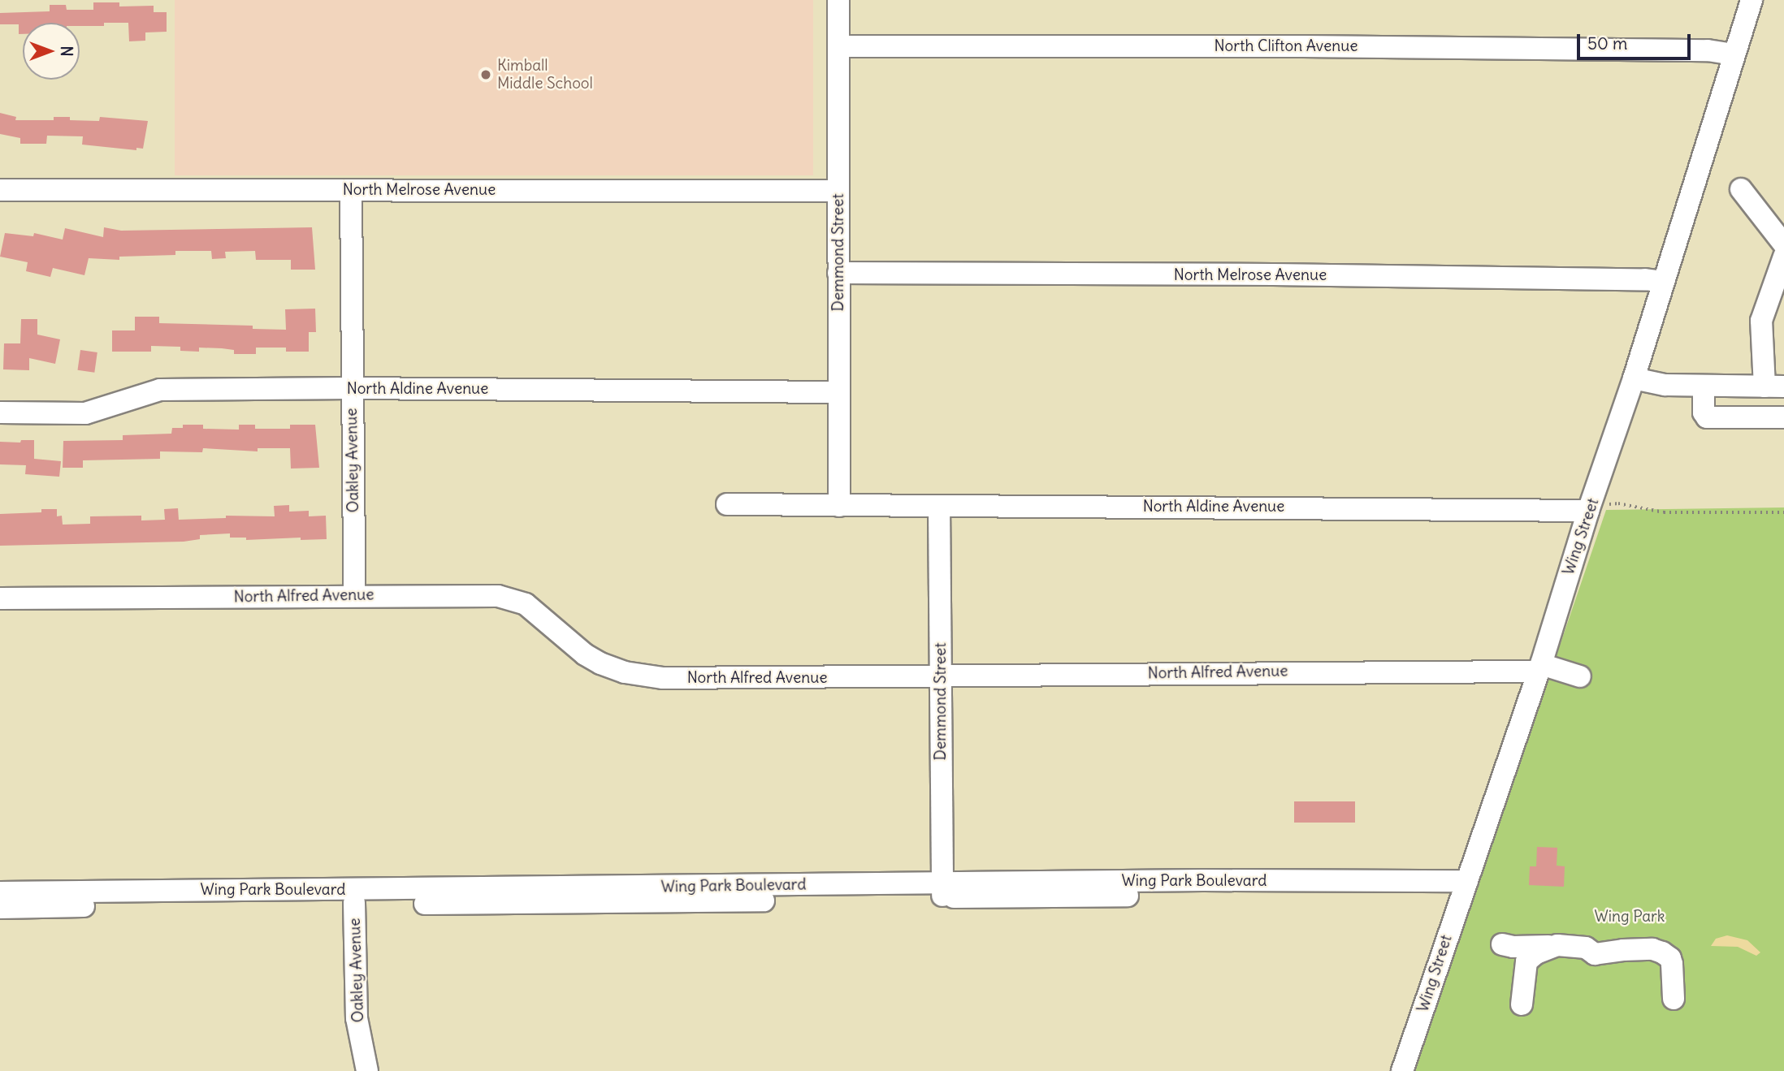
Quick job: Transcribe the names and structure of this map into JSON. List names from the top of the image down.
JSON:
{
  "streets": {
    "street": [
      "North Clifton Avenue",
      "North Melrose Avenue",
      "Demmond Street",
      "North Aldine Avenue",
      "Oakley Avenue",
      "Wing Street",
      "North Alfred Avenue",
      "Wing Park Boulevard"
    ]
  },
  "crossings": [
    ["North Clifton Avenue", "Demmond Street"],
    ["North Clifton Avenue", "Wing Street"],
    ["North Melrose Avenue", "Demmond Street"],
    ["North Melrose Avenue", "Oakley Avenue"],
    ["North Melrose Avenue", "Wing Street"],
    ["Demmond Street", "North Aldine Avenue"],
    ["Demmond Street", "North Alfred Avenue"],
    ["Demmond Street", "Wing Park Boulevard"],
    ["North Aldine Avenue", "Oakley Avenue"],
    ["North Aldine Avenue", "Wing Street"],
    ["Oakley Avenue", "North Alfred Avenue"],
    ["Oakley Avenue", "Wing Park Boulevard"],
    ["Wing Street", "North Alfred Avenue"],
    ["Wing Street", "Wing Park Boulevard"]
  ],
  "parks": ["Wing Park"],
  "places": ["Kimball Middle School"],
  "scale_bar": "50 m",
  "north": "right"
}
